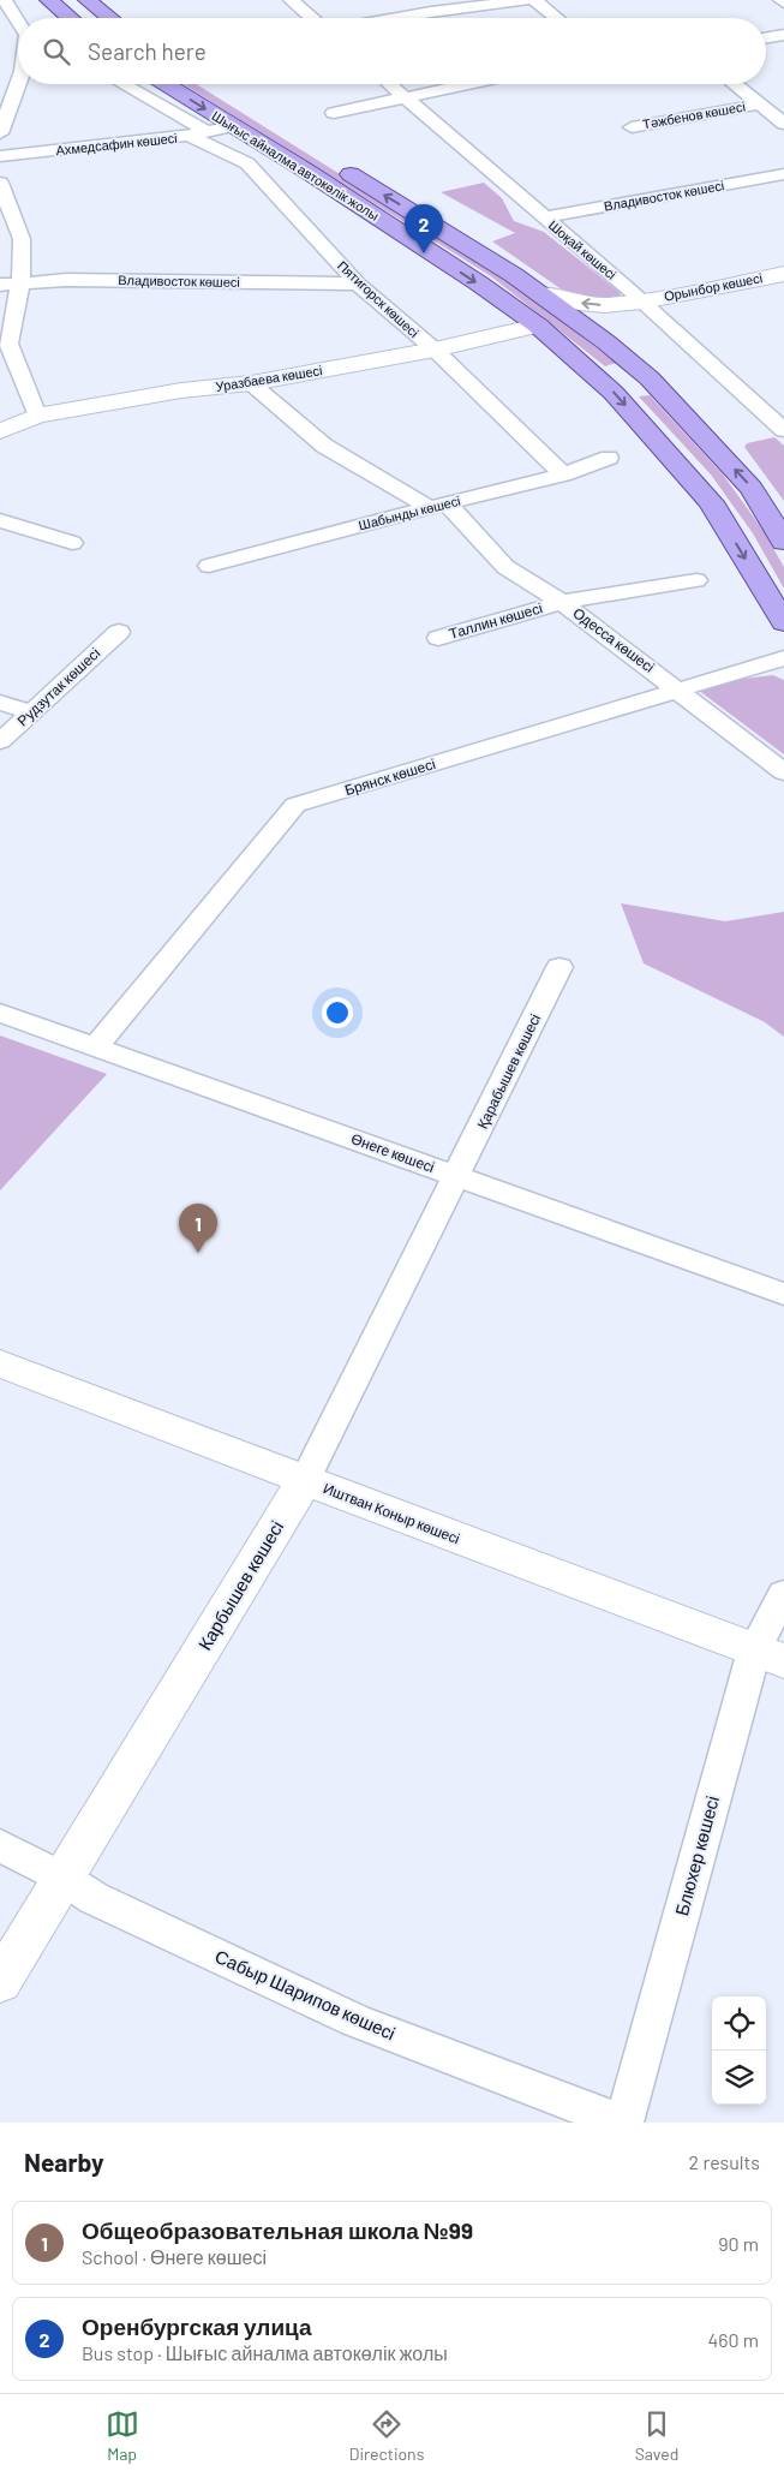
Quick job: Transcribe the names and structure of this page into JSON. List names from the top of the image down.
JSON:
{
  "streets": {
    "main road": ["Шығыс айналма автокөлік жолы"],
    "street": [
      "Тәжбенов көшесі",
      "Ахмедсафин көшесі",
      "Владивосток көшесі",
      "Шоқай көшесі",
      "Орынбор көшесі",
      "Пятигорск көшесі",
      "Уразбаева көшесі",
      "Шабынды көшесі",
      "Таллин көшесі",
      "Одесса көшесі",
      "Рудзутак көшесі",
      "Брянск көшесі",
      "Қарабышев көшесі",
      "Өнеге көшесі",
      "Иштван Коныр көшесі",
      "Карбышев көшесі",
      "Блюхер көшесі",
      "Сабыр Шарипов көшесі"
    ]
  },
  "crossings": [
    ["Ахмедсафин көшесі", "Шығыс айналма автокөлік жолы"],
    ["Ахмедсафин көшесі", "Пятигорск көшесі"],
    ["Шығыс айналма автокөлік жолы", "Уразбаева көшесі"],
    ["Владивосток көшесі", "Шоқай көшесі"],
    ["Владивосток көшесі", "Пятигорск көшесі"],
    ["Шоқай көшесі", "Орынбор көшесі"],
    ["Пятигорск көшесі", "Уразбаева көшесі"],
    ["Пятигорск көшесі", "Шабынды көшесі"],
    ["Уразбаева көшесі", "Одесса көшесі"],
    ["Шабынды көшесі", "Одесса көшесі"],
    ["Таллин көшесі", "Одесса көшесі"],
    ["Одесса көшесі", "Брянск көшесі"],
    ["Брянск көшесі", "Өнеге көшесі"],
    ["Қарабышев көшесі", "Өнеге көшесі"],
    ["Қарабышев көшесі", "Карбышев көшесі"],
    ["Өнеге көшесі", "Карбышев көшесі"],
    ["Иштван Коныр көшесі", "Карбышев көшесі"],
    ["Иштван Коныр көшесі", "Блюхер көшесі"],
    ["Карбышев көшесі", "Сабыр Шарипов көшесі"],
    ["Блюхер көшесі", "Сабыр Шарипов көшесі"]
  ],
  "page": {
    "search": "Search here",
    "pins": ["2", "1"],
    "heading": ["Nearby", "2 results"],
    "list": [
      {
        "mark": "1",
        "name": "Общеобразовательная школа №99",
        "note": "School · Өнеге көшесі",
        "value": "90 m"
      },
      {
        "mark": "2",
        "name": "Оренбургская улица",
        "note": "Bus stop · Шығыс айналма автокөлік жолы",
        "value": "460 m"
      }
    ],
    "nav": ["Map", "Directions", "Saved"]
  }
}
